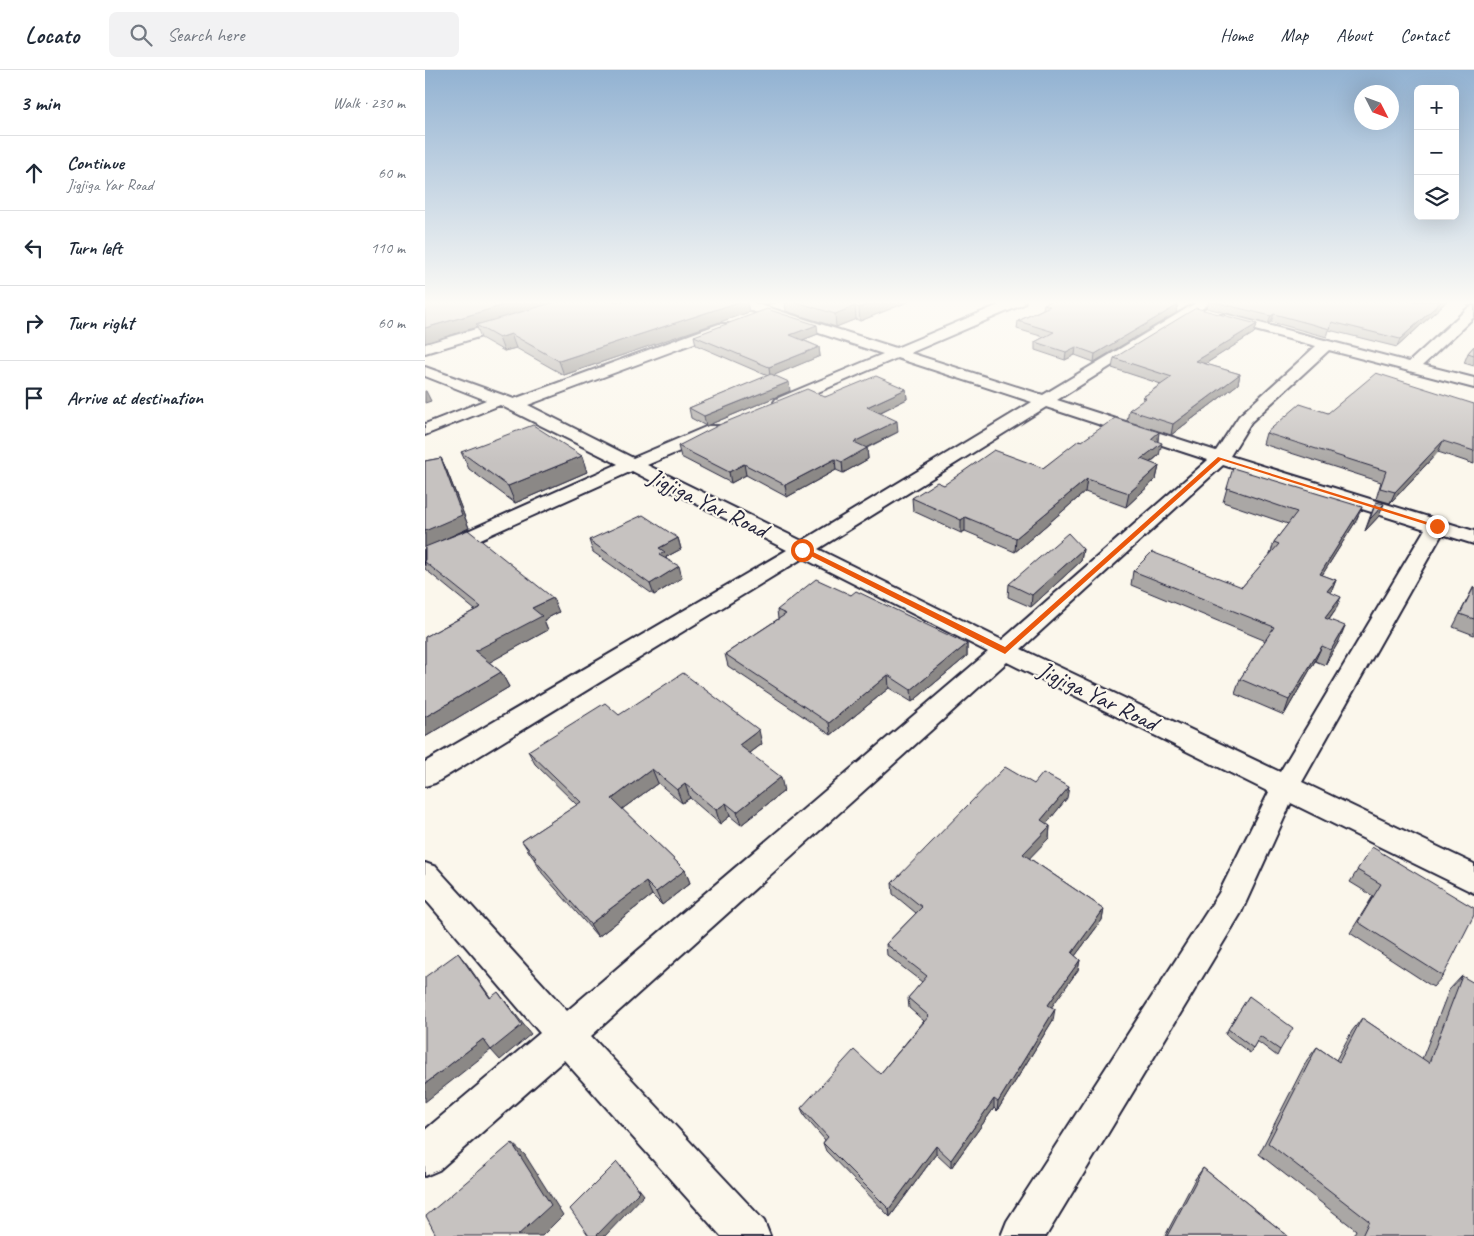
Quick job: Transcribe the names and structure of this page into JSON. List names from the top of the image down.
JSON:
{
  "streets": {
    "street": ["Jigjiga Yar Road"]
  },
  "north": "bottom right",
  "page": {
    "header": "Locato",
    "search": "Search here",
    "nav": [
      "Home",
      "Map",
      "About",
      "Contact"
    ],
    "heading": ["3 min", "Walk · 230 m"],
    "map_buttons": ["+", "−"],
    "list": [
      ["Continue", "Jigjiga Yar Road", "60 m"],
      ["Turn left", "110 m"],
      ["Turn right", "60 m"],
      "Arrive at destination"
    ]
  }
}
